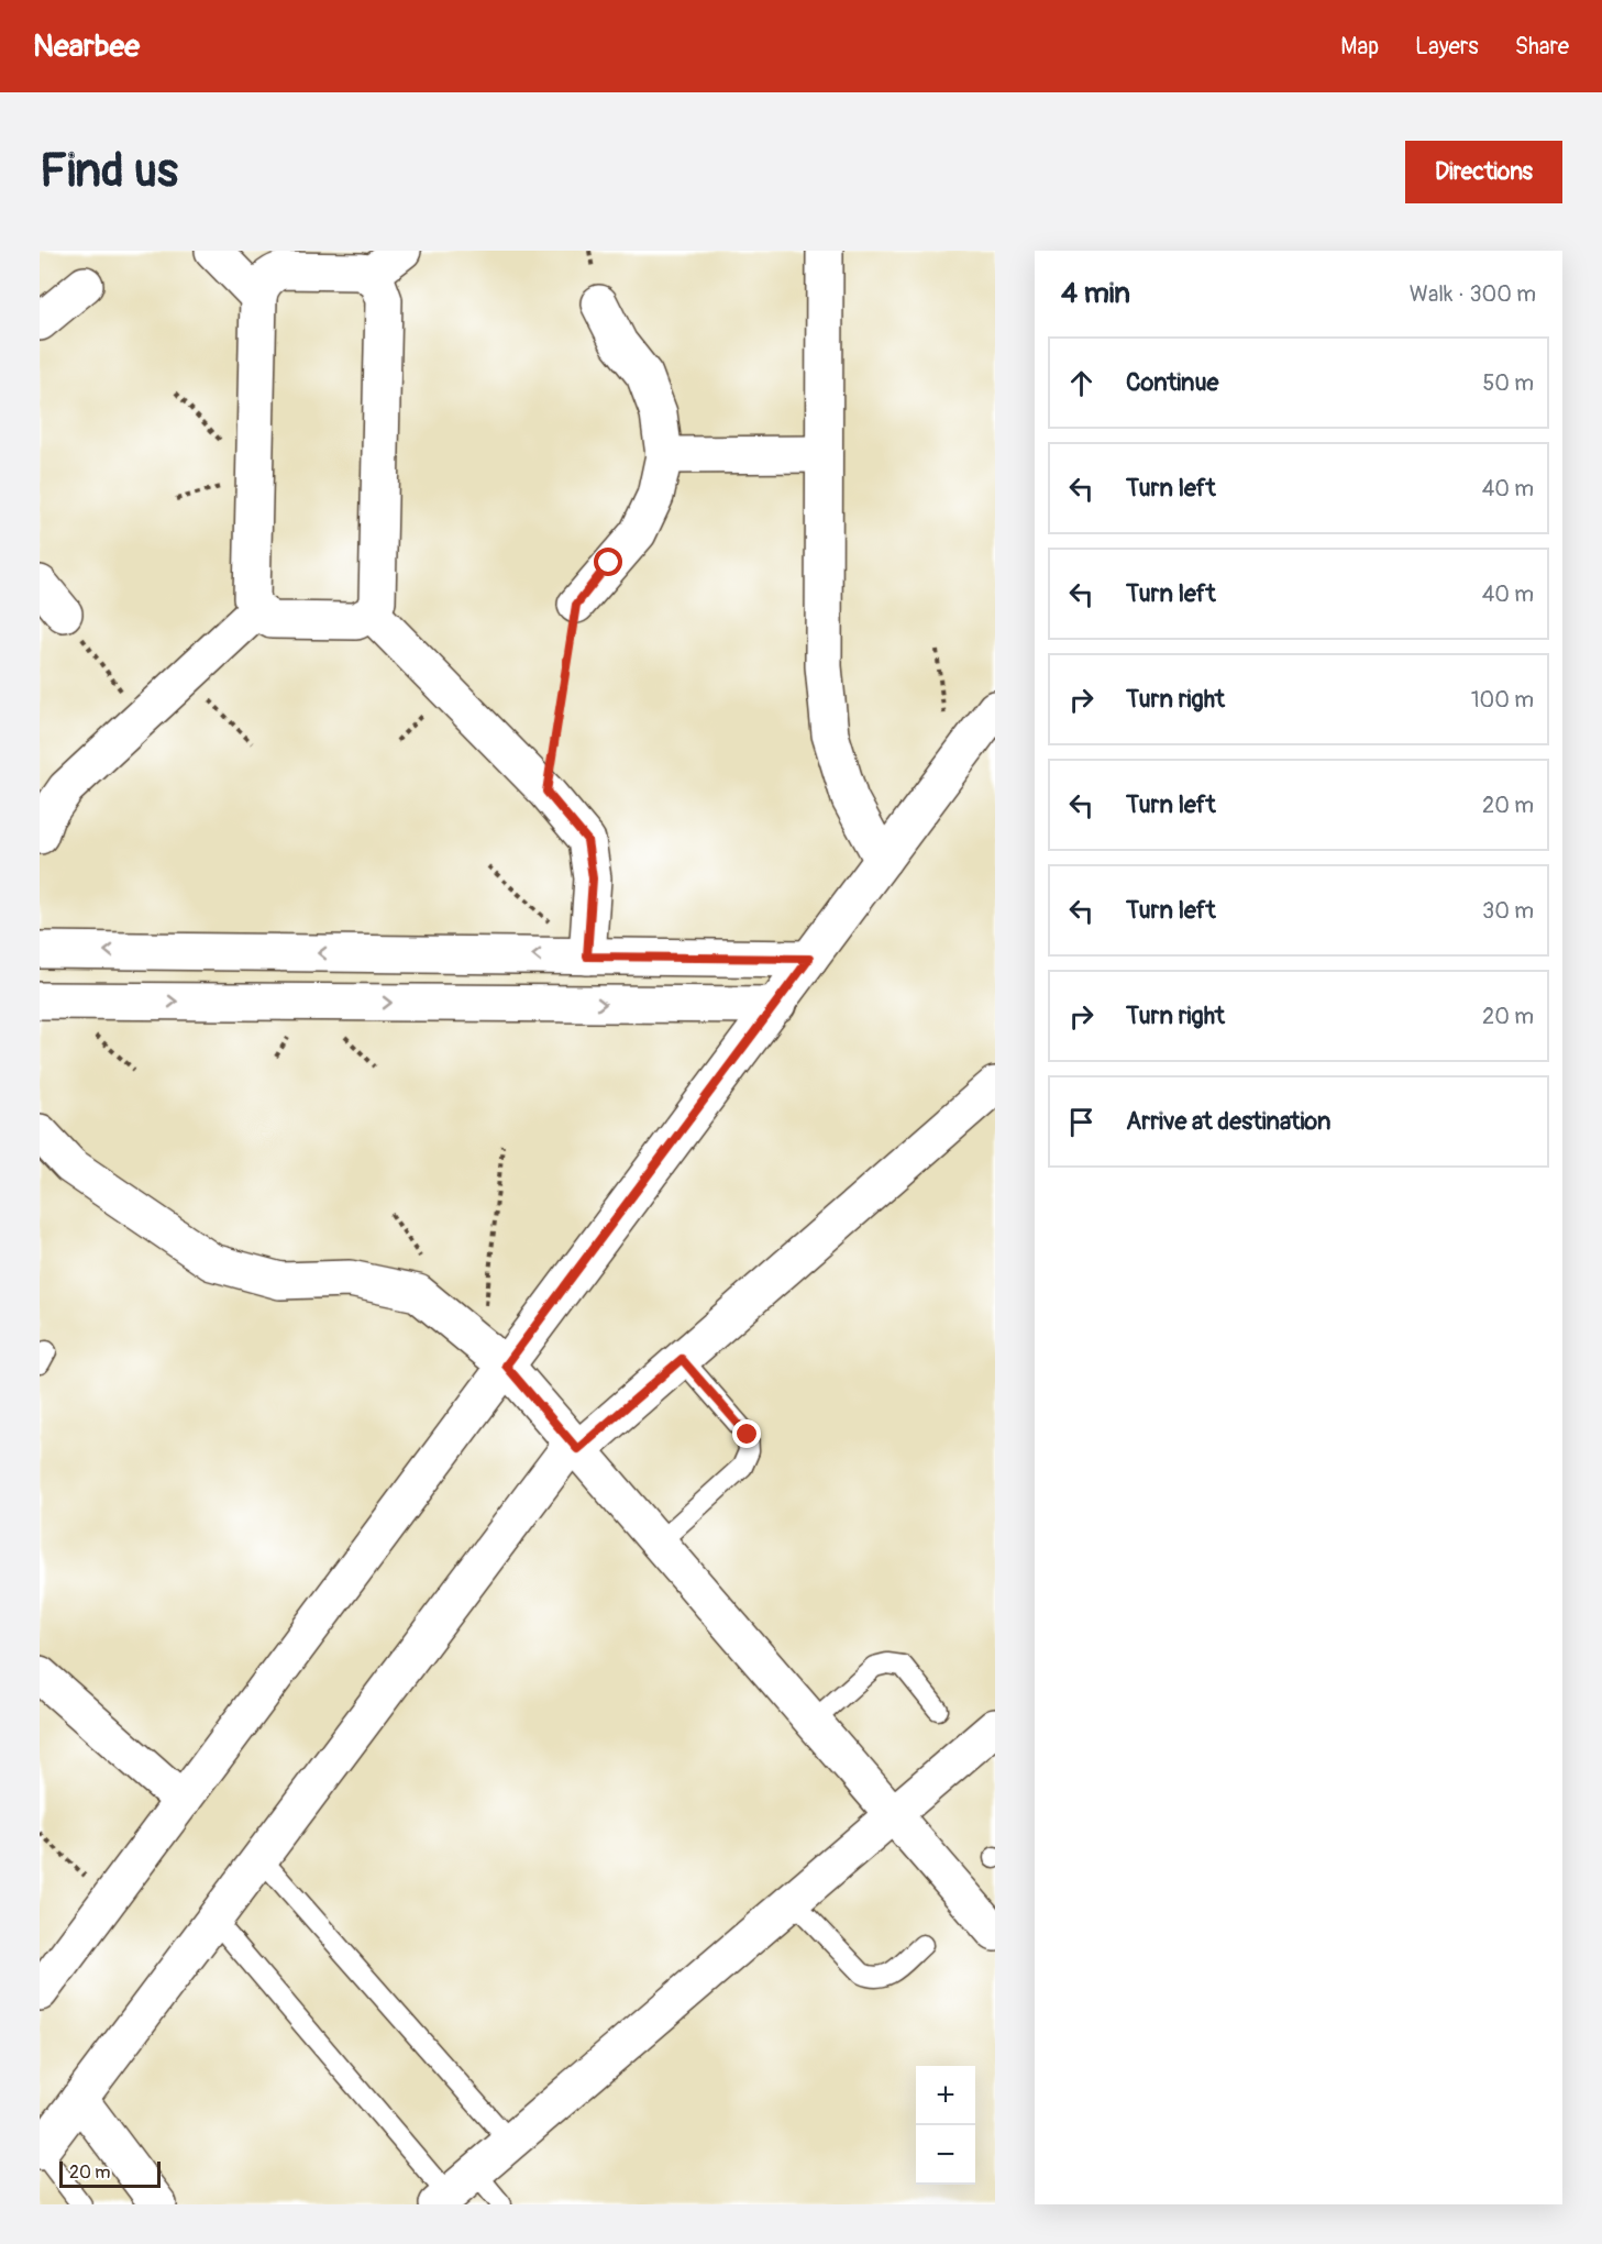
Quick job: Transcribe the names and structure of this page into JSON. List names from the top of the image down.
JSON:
{
  "scale_bar": "20 m",
  "page": {
    "header": "Nearbee",
    "nav": ["Map", "Layers", "Share"],
    "buttons": "Directions",
    "title": "Find us",
    "heading": ["4 min", "Walk · 300 m"],
    "list": [
      ["Continue", "50 m"],
      ["Turn left", "40 m"],
      ["Turn left", "40 m"],
      ["Turn right", "100 m"],
      ["Turn left", "20 m"],
      ["Turn left", "30 m"],
      ["Turn right", "20 m"],
      "Arrive at destination"
    ],
    "map_buttons": ["+", "−"],
    "scale": "20 m"
  }
}
